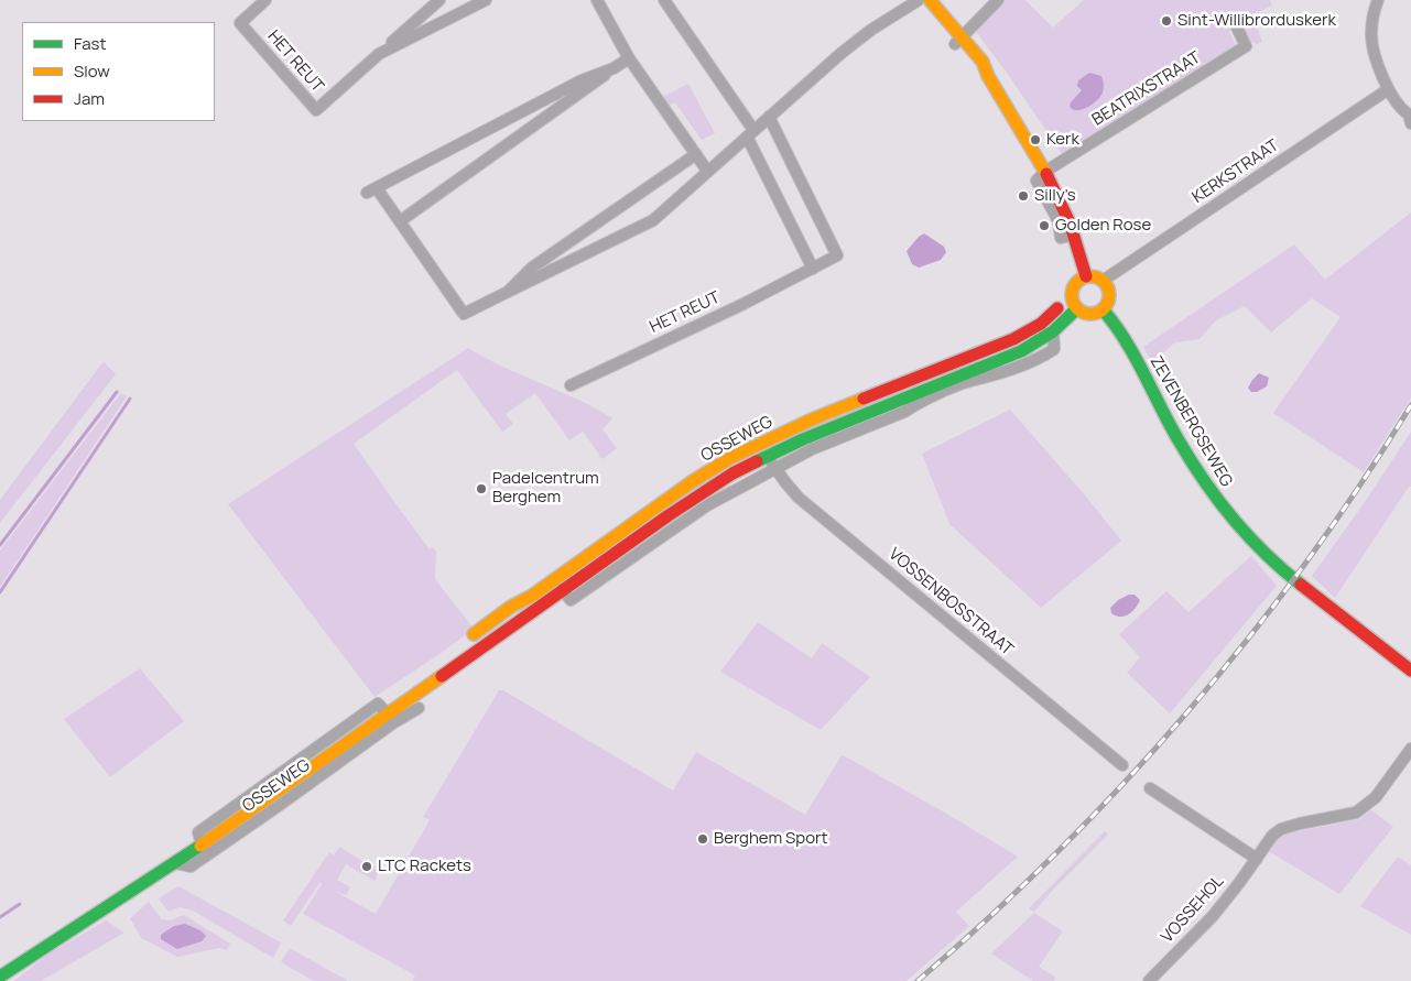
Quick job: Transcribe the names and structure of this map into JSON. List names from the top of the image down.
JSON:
{
  "streets": {
    "street": [
      "HET REUT",
      "BEATRIXSTRAAT",
      "KERKSTRAAT",
      "ZEVENBERGSEWEG",
      "OSSEWEG",
      "VOSSENBOSSTRAAT",
      "VOSSEHOL"
    ]
  },
  "crossings": [
    ["KERKSTRAAT", "ZEVENBERGSEWEG"],
    ["KERKSTRAAT", "OSSEWEG"],
    ["ZEVENBERGSEWEG", "OSSEWEG"],
    ["OSSEWEG", "VOSSENBOSSTRAAT"]
  ],
  "places": [
    "Sint-Willibrorduskerk",
    "Kerk",
    "Silly's",
    "Golden Rose",
    "Padelcentrum Berghem",
    "Berghem Sport",
    "LTC Rackets"
  ],
  "legend": ["Fast", "Slow", "Jam"]
}
